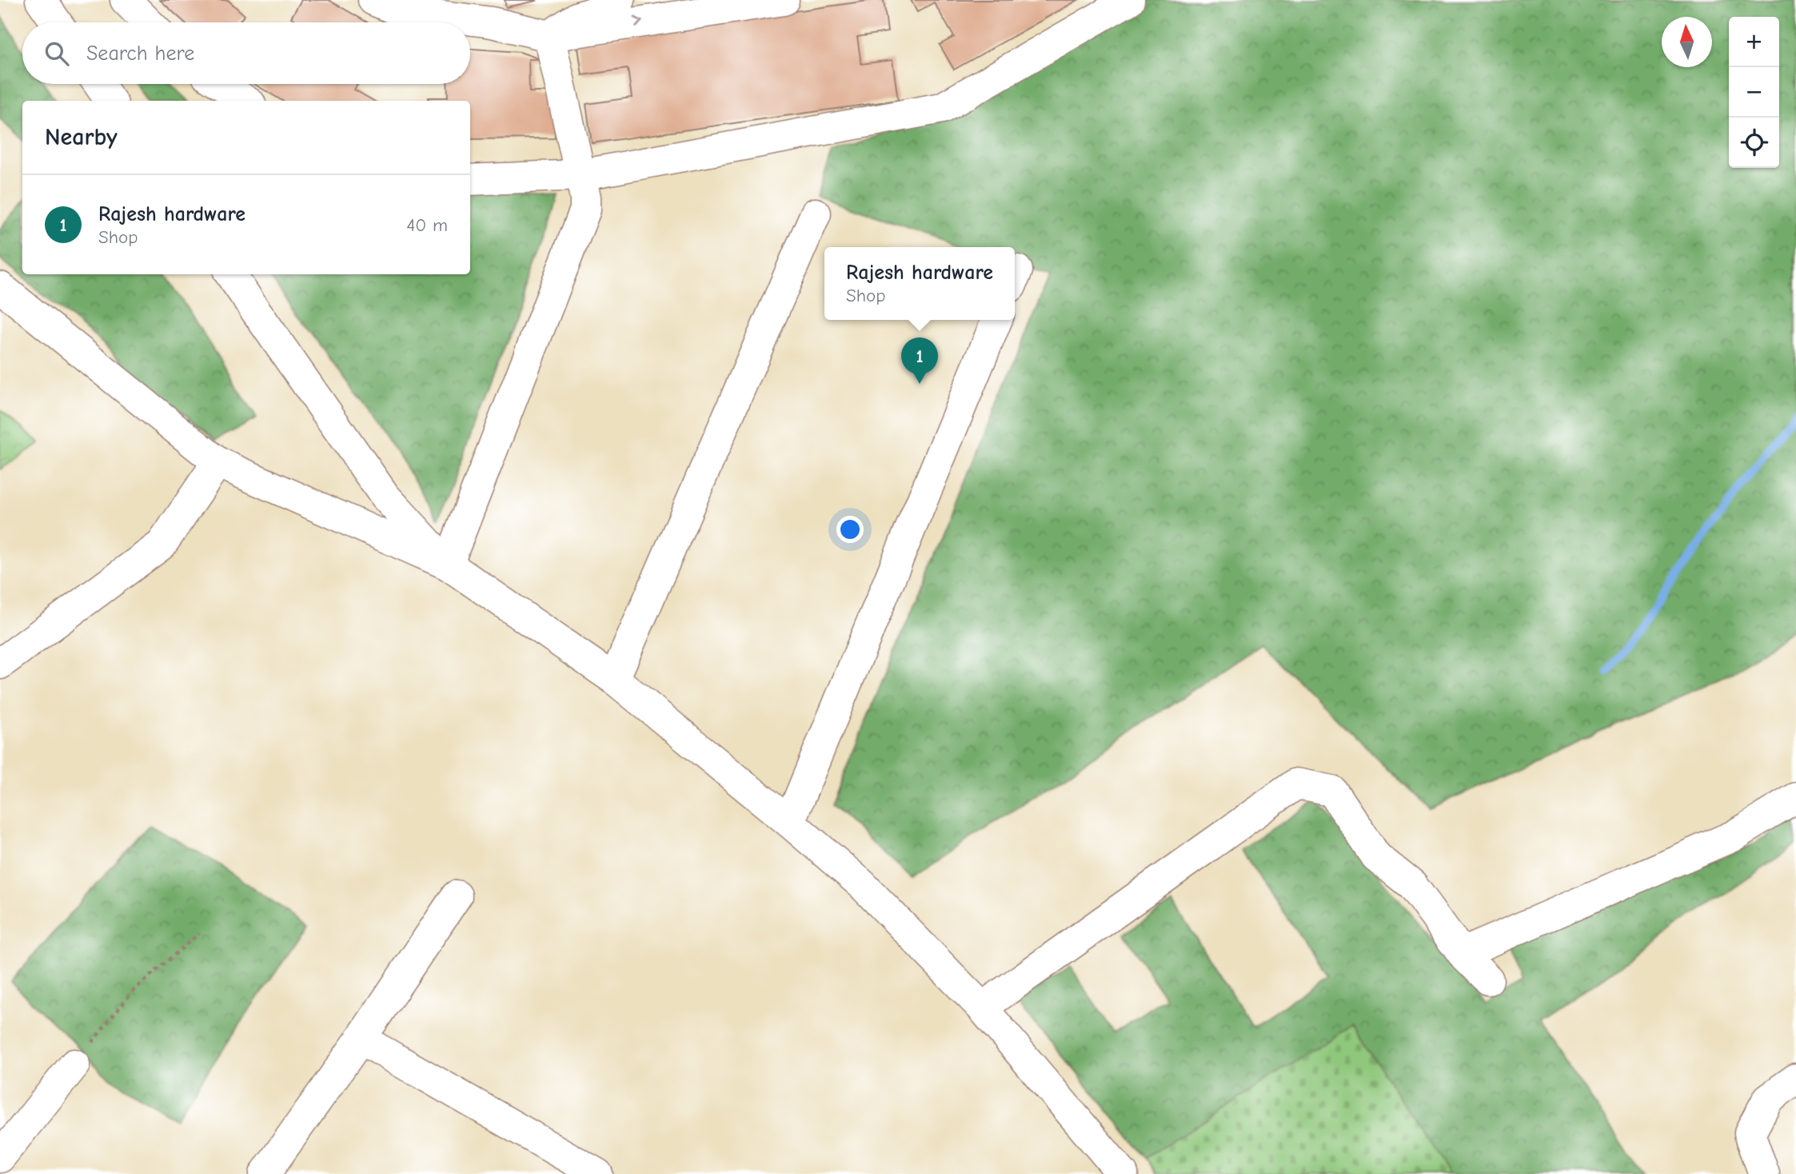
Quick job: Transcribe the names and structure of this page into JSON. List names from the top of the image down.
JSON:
{
  "north": "top",
  "page": {
    "map_buttons": ["+", "−"],
    "search": "Search here",
    "heading": "Nearby",
    "list": [
      {
        "mark": "1",
        "name": "Rajesh hardware",
        "note": "Shop",
        "value": "40 m"
      }
    ],
    "popup": ["Rajesh hardware", "Shop"],
    "pins": "1"
  }
}
